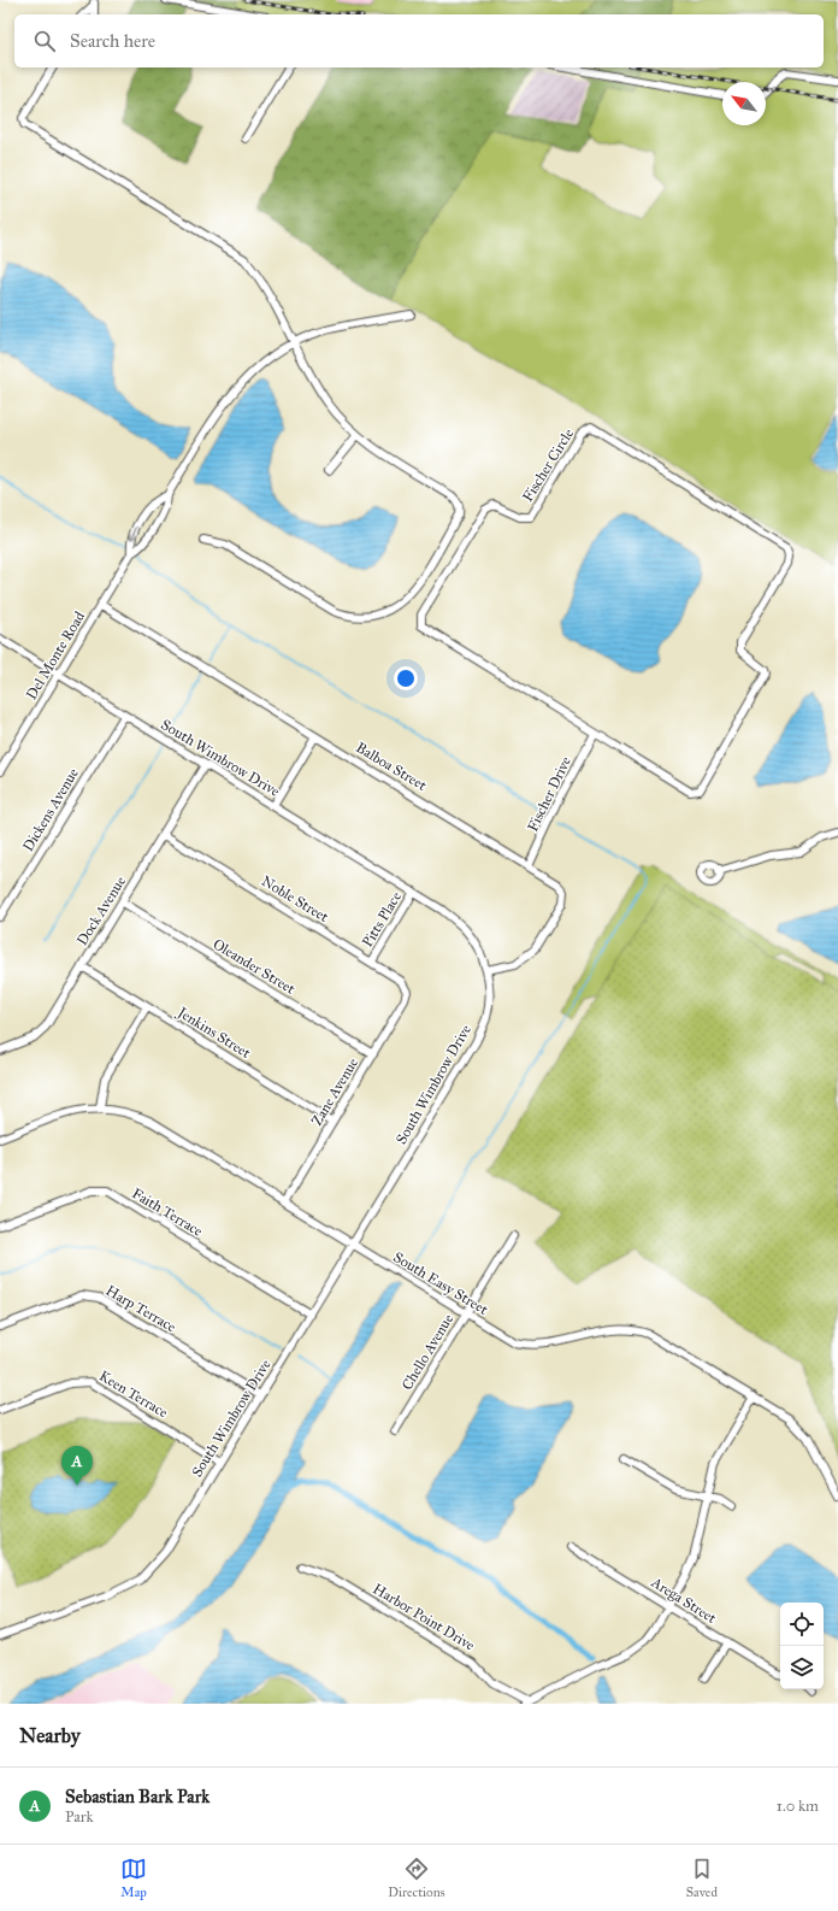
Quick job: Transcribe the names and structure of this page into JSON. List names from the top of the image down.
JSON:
{
  "streets": {
    "street": [
      "Fischer Circle",
      "Del Monte Road",
      "South Wimbrow Drive",
      "Balboa Street",
      "Fischer Drive",
      "Dickens Avenue",
      "Noble Street",
      "Dock Avenue",
      "Pitts Place",
      "Oleander Street",
      "Jenkins Street",
      "Zane Avenue",
      "Faith Terrace",
      "South Easy Street",
      "Harp Terrace",
      "Chello Avenue",
      "Keen Terrace",
      "Arega Street",
      "Harbor Point Drive"
    ]
  },
  "crossings": [
    ["Fischer Circle", "Fischer Drive"],
    ["Del Monte Road", "South Wimbrow Drive"],
    ["Del Monte Road", "Balboa Street"],
    ["South Wimbrow Drive", "Balboa Street"],
    ["South Wimbrow Drive", "Dickens Avenue"],
    ["South Wimbrow Drive", "Dock Avenue"],
    ["South Wimbrow Drive", "Pitts Place"],
    ["South Wimbrow Drive", "Faith Terrace"],
    ["South Wimbrow Drive", "South Easy Street"],
    ["South Wimbrow Drive", "Harp Terrace"],
    ["South Wimbrow Drive", "Keen Terrace"],
    ["Balboa Street", "Fischer Drive"],
    ["Noble Street", "Dock Avenue"],
    ["Noble Street", "Pitts Place"],
    ["Noble Street", "Zane Avenue"],
    ["Dock Avenue", "Oleander Street"],
    ["Dock Avenue", "Jenkins Street"],
    ["Oleander Street", "Zane Avenue"],
    ["Jenkins Street", "Zane Avenue"],
    ["Zane Avenue", "South Easy Street"],
    ["South Easy Street", "Chello Avenue"]
  ],
  "north": "top left",
  "page": {
    "search": "Search here",
    "pins": "A",
    "heading": "Nearby",
    "list": [
      {
        "mark": "A",
        "name": "Sebastian Bark Park",
        "note": "Park",
        "value": "1.0 km"
      }
    ],
    "nav": ["Map", "Directions", "Saved"]
  }
}
